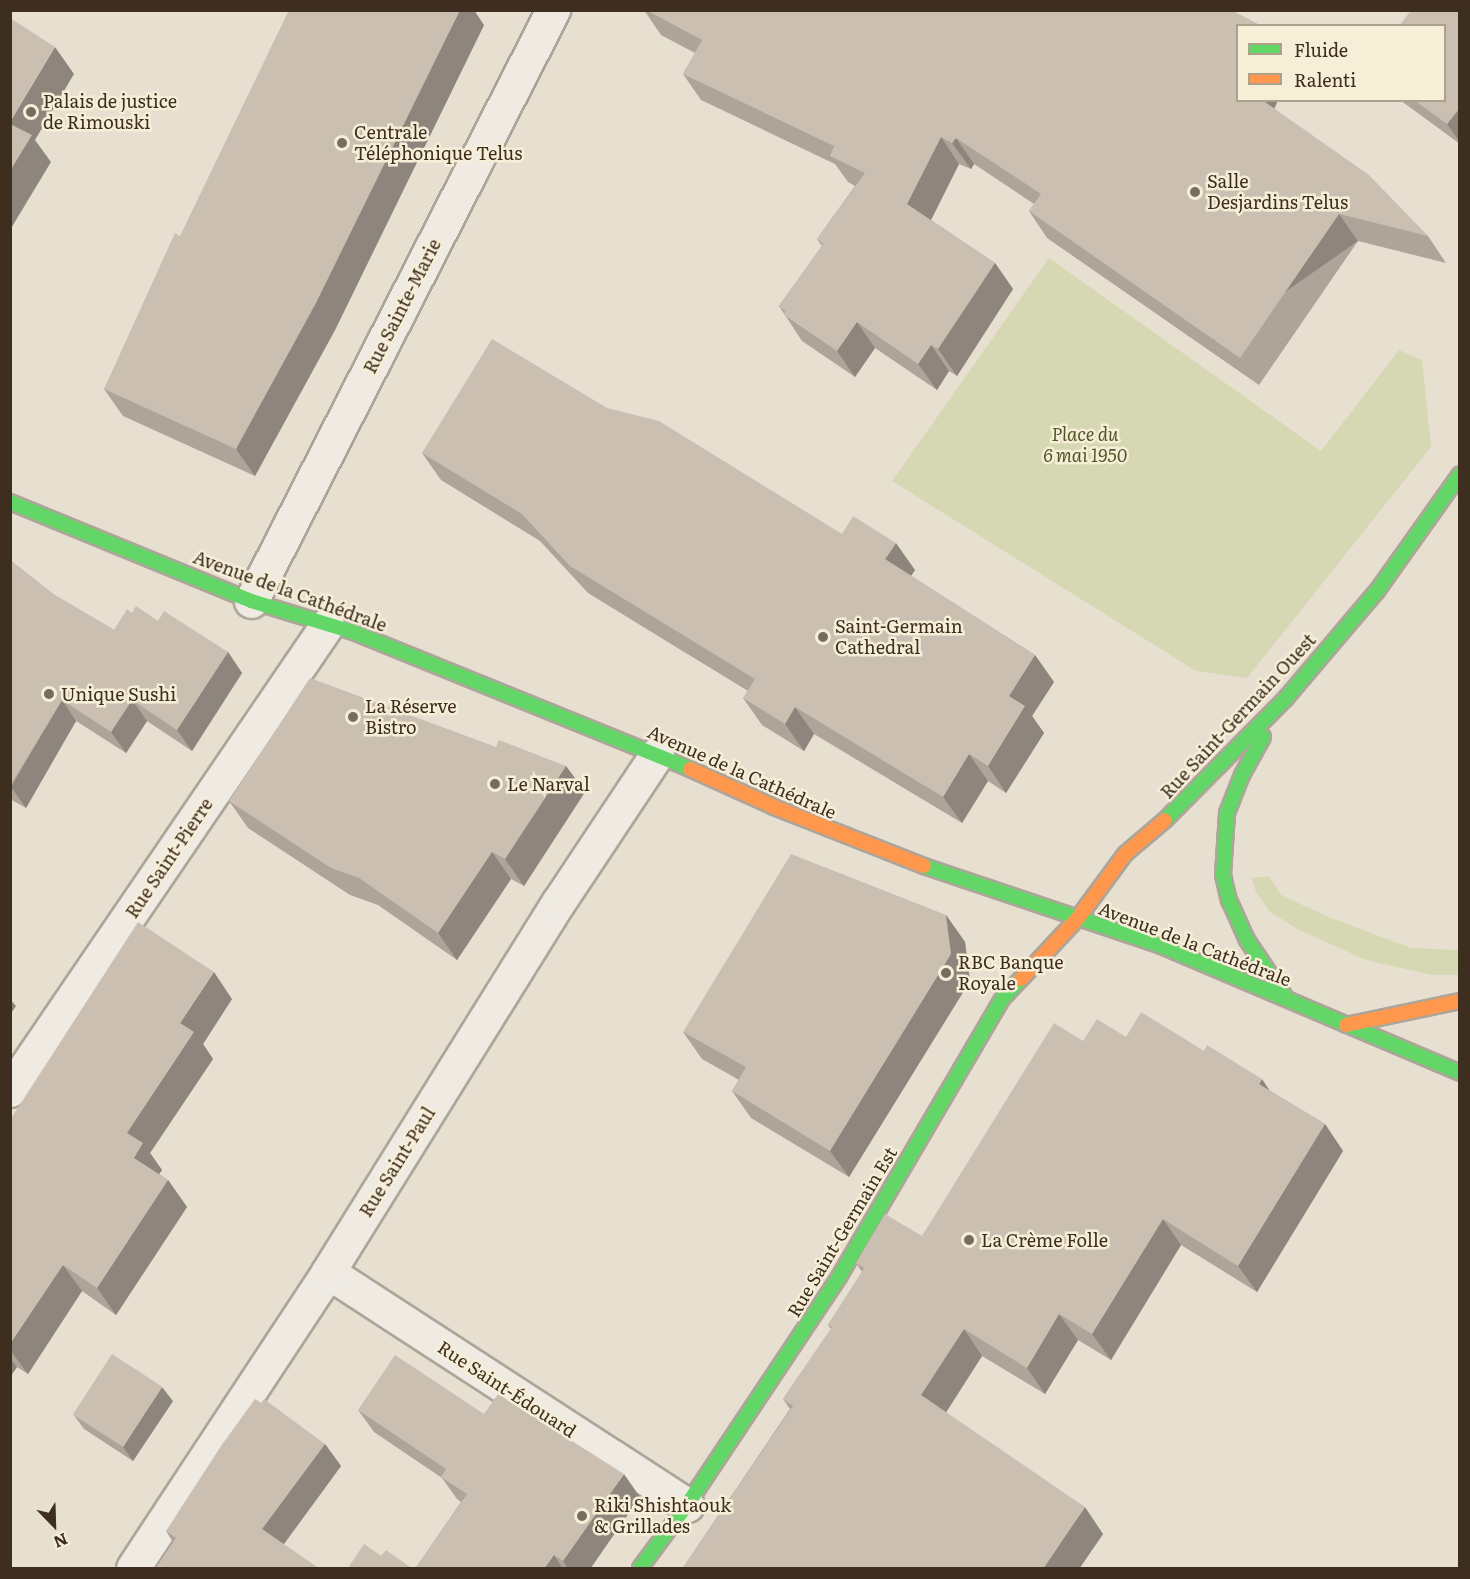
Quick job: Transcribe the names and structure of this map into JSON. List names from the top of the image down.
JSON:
{
  "streets": {
    "street": [
      "Rue Sainte-Marie",
      "Avenue de la Cathédrale",
      "Rue Saint-Germain Ouest",
      "Rue Saint-Pierre",
      "Rue Saint-Paul",
      "Rue Saint-Germain Est",
      "Rue Saint-Édouard"
    ]
  },
  "crossings": [
    ["Rue Sainte-Marie", "Avenue de la Cathédrale"],
    ["Avenue de la Cathédrale", "Rue Saint-Germain Ouest"],
    ["Avenue de la Cathédrale", "Rue Saint-Pierre"],
    ["Avenue de la Cathédrale", "Rue Saint-Paul"],
    ["Avenue de la Cathédrale", "Rue Saint-Germain Est"],
    ["Rue Saint-Germain Ouest", "Rue Saint-Germain Est"],
    ["Rue Saint-Paul", "Rue Saint-Édouard"],
    ["Rue Saint-Germain Est", "Rue Saint-Édouard"]
  ],
  "parks": ["Place du 6 mai 1950"],
  "places": [
    "Palais de justice de Rimouski",
    "Centrale Téléphonique Telus",
    "Salle Desjardins Telus",
    "Saint-Germain Cathedral",
    "Unique Sushi",
    "La Réserve Bistro",
    "Le Narval",
    "RBC Banque Royale",
    "La Crème Folle",
    "Riki Shishtaouk & Grillades"
  ],
  "legend": ["Fluide", "Ralenti"],
  "north": "bottom right"
}
